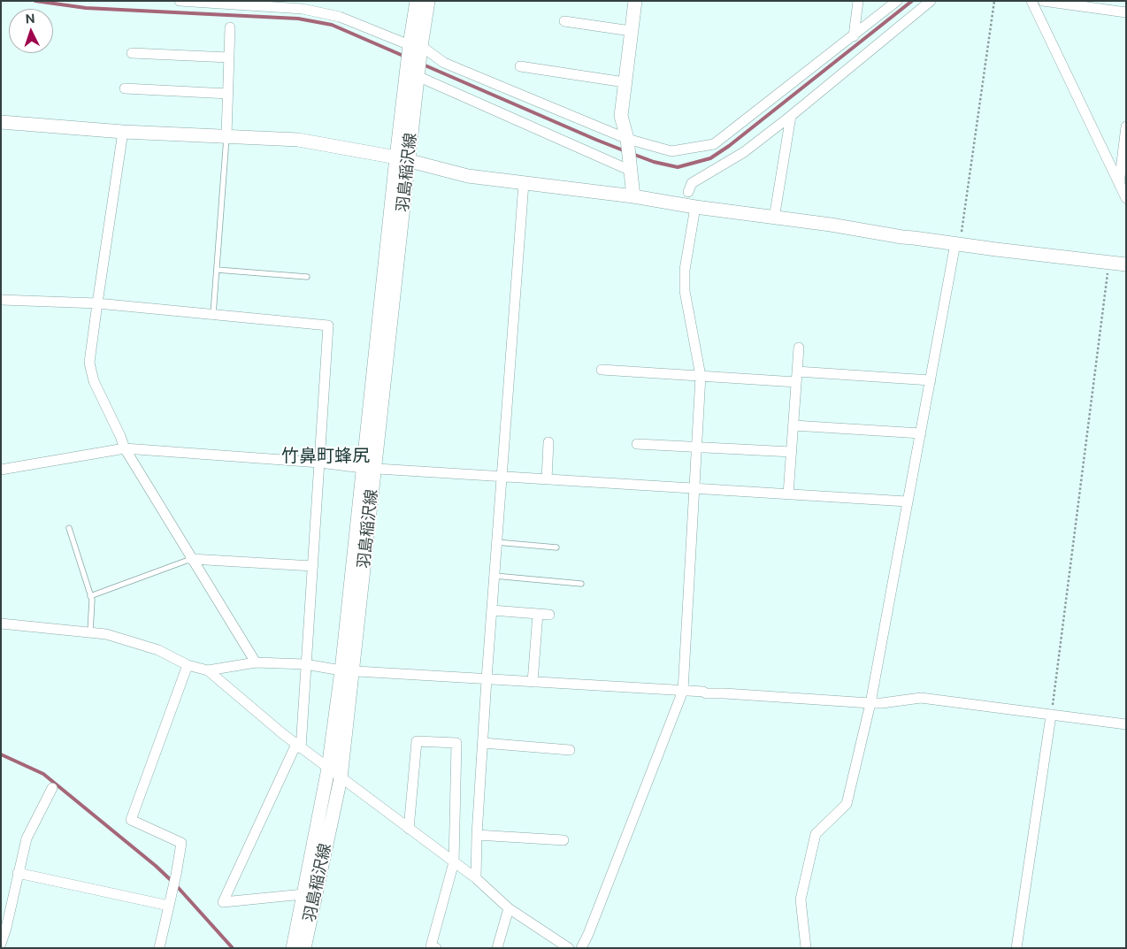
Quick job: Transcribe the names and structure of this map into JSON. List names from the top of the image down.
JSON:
{
  "streets": {
    "street": ["羽島稲沢線"]
  },
  "districts": ["竹鼻町蜂尻"],
  "north": "top"
}
